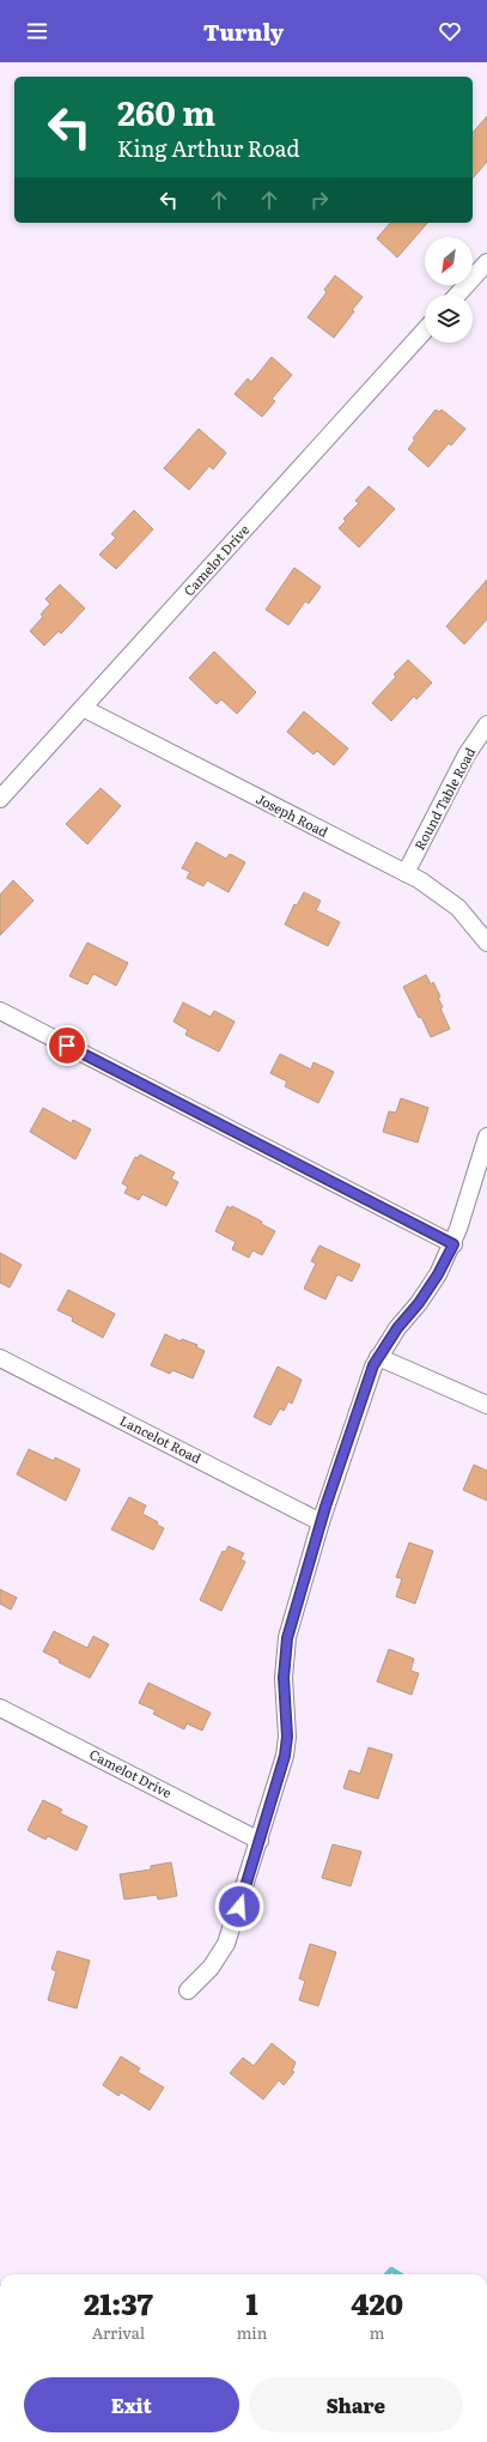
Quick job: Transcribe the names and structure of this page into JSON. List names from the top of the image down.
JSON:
{
  "streets": {
    "street": [
      "Camelot Drive",
      "Round Table Road",
      "Joseph Road",
      "Lancelot Road"
    ]
  },
  "crossings": [
    ["Camelot Drive", "Joseph Road"],
    ["Round Table Road", "Joseph Road"]
  ],
  "north": "bottom left",
  "page": {
    "header": "Turnly",
    "turn": ["260 m", "King Arthur Road"],
    "eta": [
      "21:37",
      "Arrival",
      "1",
      "min",
      "420",
      "m"
    ],
    "buttons": ["Exit", "Share"]
  }
}
